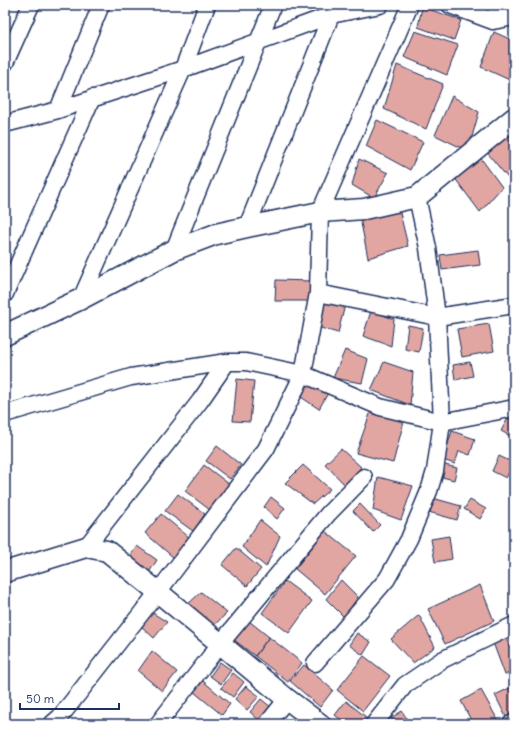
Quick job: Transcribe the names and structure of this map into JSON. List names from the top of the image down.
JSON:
{
  "scale_bar": "50 m"
}
